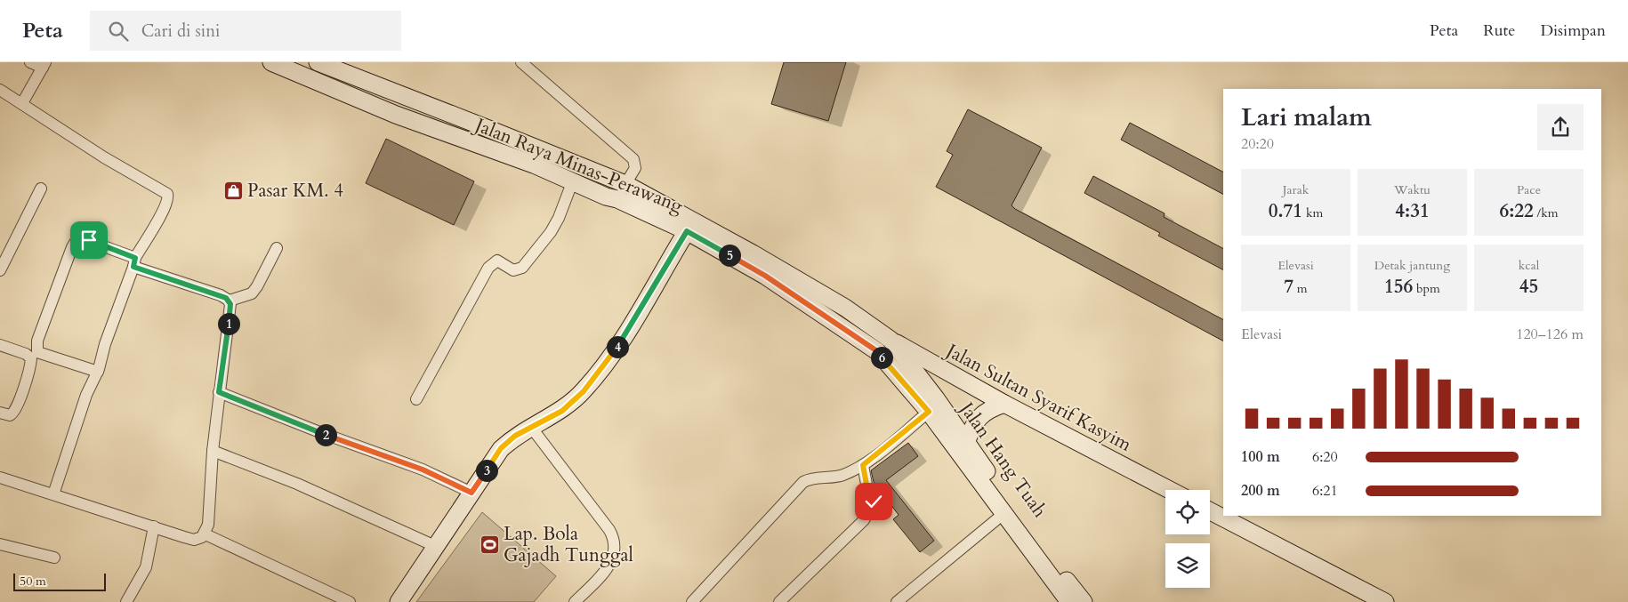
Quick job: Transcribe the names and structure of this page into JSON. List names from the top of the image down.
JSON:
{
  "streets": {
    "main road": ["Jalan Raya Minas-Perawang", "Jalan Sultan Syarif Kasyim", "Jalan Hang Tuah"]
  },
  "crossings": [
    ["Jalan Raya Minas-Perawang", "Jalan Sultan Syarif Kasyim"],
    ["Jalan Raya Minas-Perawang", "Jalan Hang Tuah"],
    ["Jalan Sultan Syarif Kasyim", "Jalan Hang Tuah"]
  ],
  "places": {
    "shop": ["Pasar KM. 4"],
    "sports": ["Lap. Bola Gajadh Tunggal"]
  },
  "scale_bar": "50 m",
  "page": {
    "header": "Peta",
    "search": "Cari di sini",
    "nav": ["Peta", "Rute", "Disimpan"],
    "heading": ["Lari malam", "20:20"],
    "stats": [
      ["Jarak", "0.71 km"],
      ["Waktu", "4:31"],
      ["Pace", "6:22 /km"],
      ["Elevasi", "7 m"],
      ["Detak jantung", "156 bpm"],
      ["kcal", "45"]
    ],
    "pins": [
      "5",
      "1",
      "4",
      "6",
      "2",
      "3"
    ],
    "chart": ["Elevasi", "120–126 m"],
    "list": [
      {
        "name": "100 m",
        "note": "6:20"
      },
      {
        "name": "200 m",
        "note": "6:21"
      }
    ],
    "scale": "50 m"
  }
}
